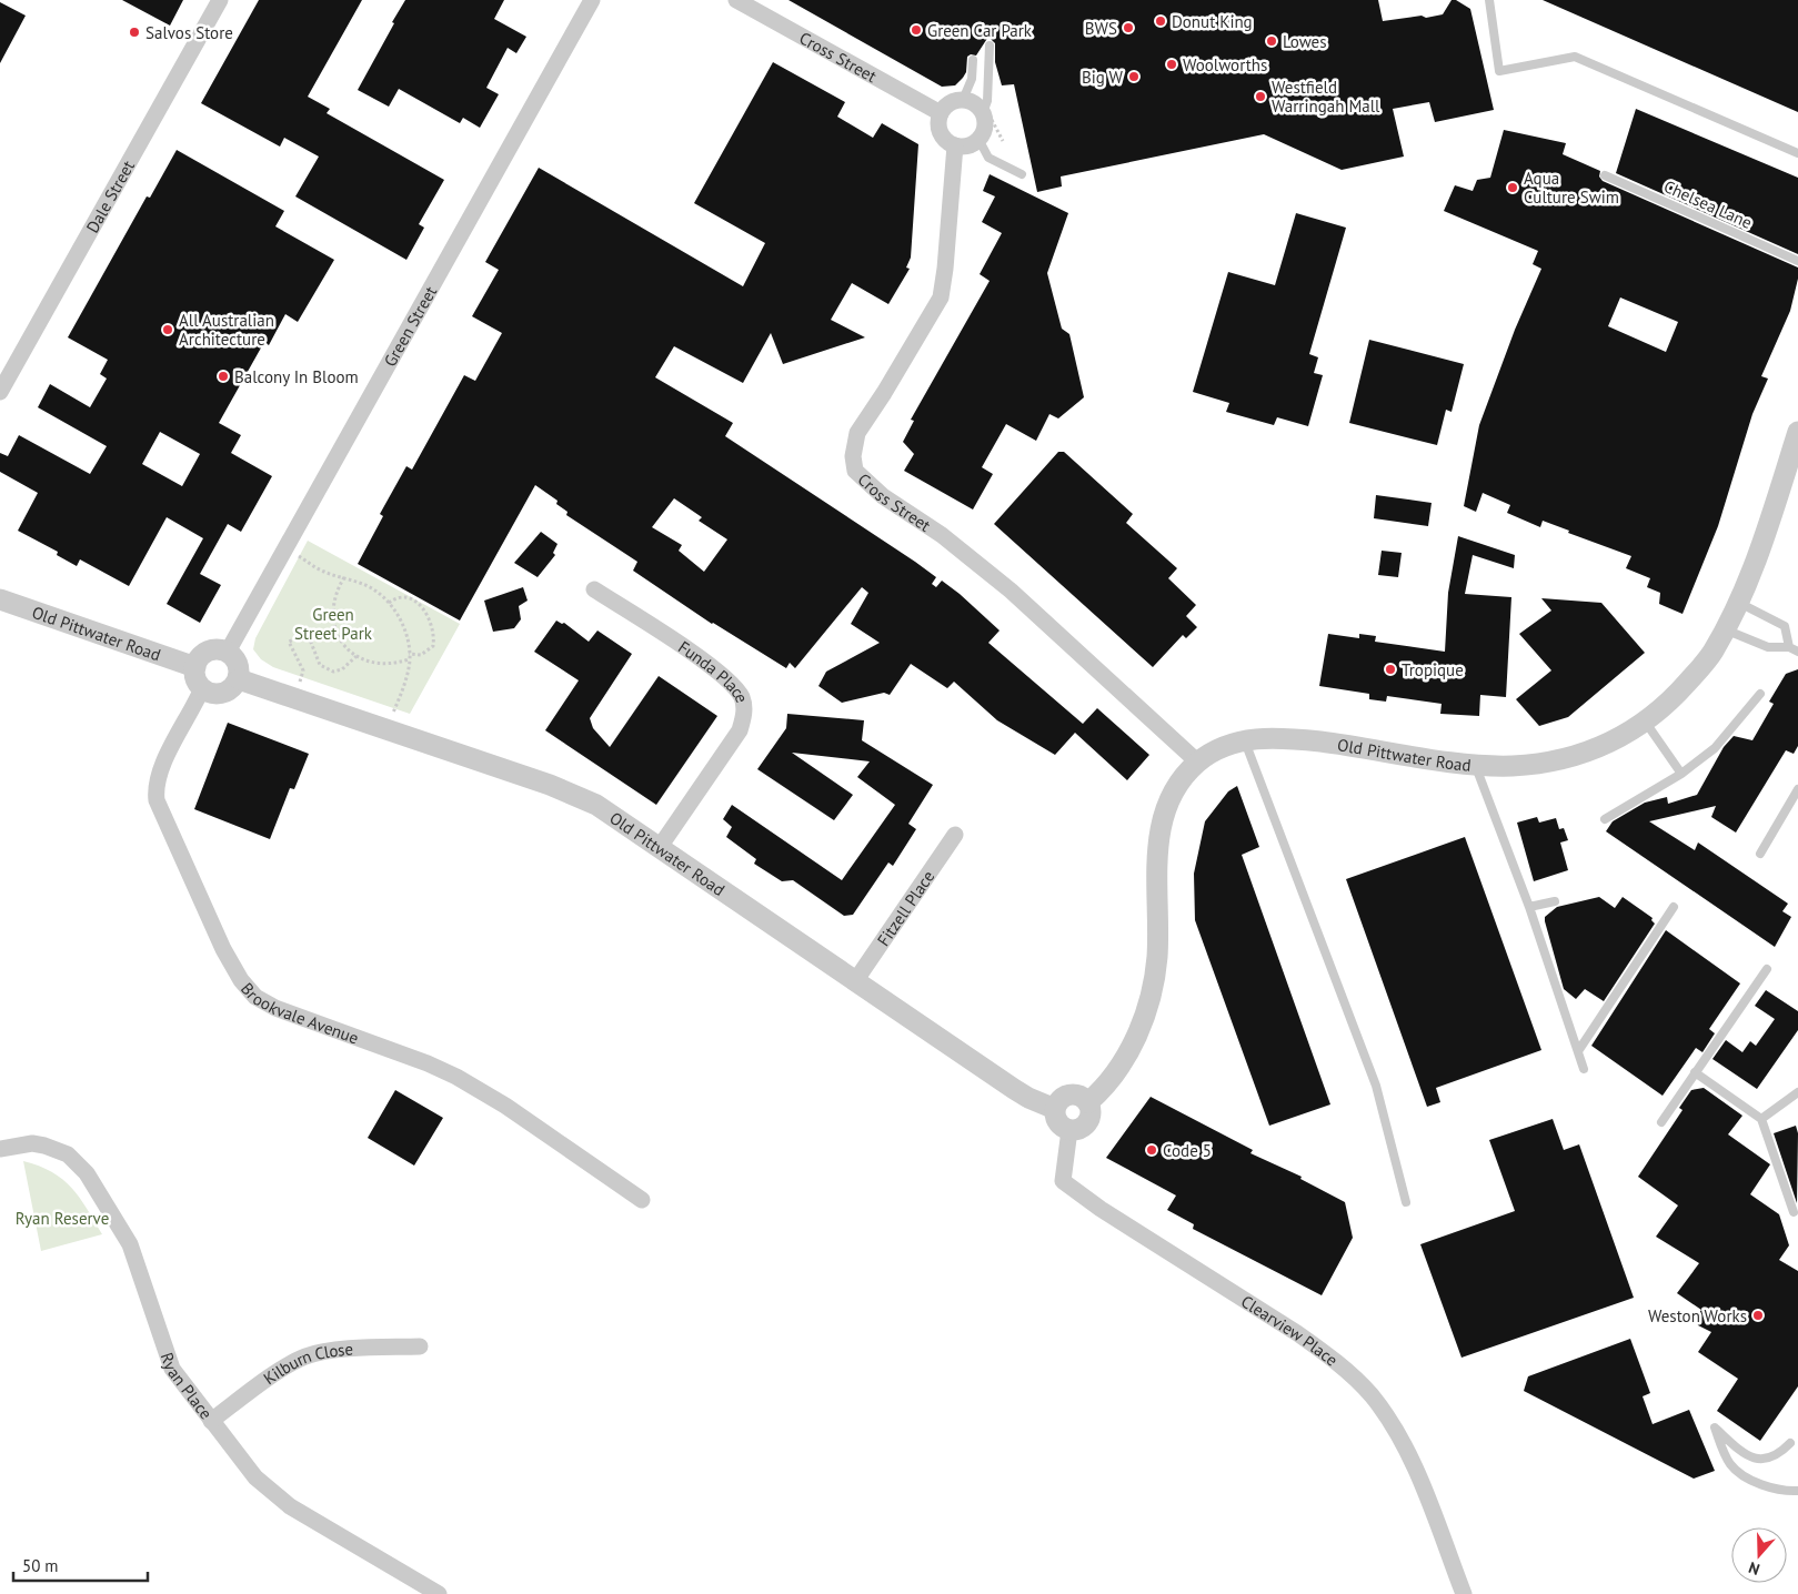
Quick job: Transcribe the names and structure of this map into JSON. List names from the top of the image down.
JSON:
{
  "streets": {
    "street": [
      "Cross Street",
      "Dale Street",
      "Green Street",
      "Old Pittwater Road",
      "Funda Place",
      "Fitzell Place",
      "Brookvale Avenue",
      "Clearview Place",
      "Kilburn Close",
      "Ryan Place"
    ],
    "lane": ["Chelsea Lane"]
  },
  "crossings": [
    ["Cross Street", "Old Pittwater Road"],
    ["Green Street", "Old Pittwater Road"],
    ["Green Street", "Brookvale Avenue"],
    ["Old Pittwater Road", "Funda Place"],
    ["Old Pittwater Road", "Fitzell Place"],
    ["Old Pittwater Road", "Brookvale Avenue"],
    ["Old Pittwater Road", "Clearview Place"],
    ["Kilburn Close", "Ryan Place"]
  ],
  "parks": ["Green Street Park", "Ryan Reserve"],
  "places": [
    "Donut King",
    "BWS",
    "Green Car Park",
    "Salvos Store",
    "Lowes",
    "Woolworths",
    "Big W",
    "Westfield Warringah Mall",
    "Aqua Culture Swim",
    "All Australian Architecture",
    "Balcony In Bloom",
    "Tropique",
    "Code 5",
    "Weston Works"
  ],
  "scale_bar": "50 m",
  "north": "bottom"
}
